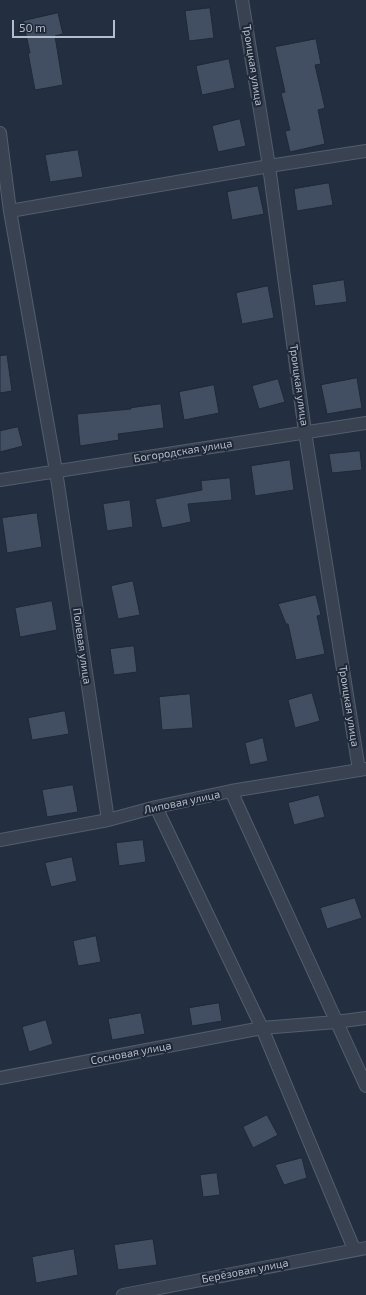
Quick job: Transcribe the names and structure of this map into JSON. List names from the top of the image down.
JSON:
{
  "streets": {
    "street": [
      "Троицкая улица",
      "Богородская улица",
      "Полевая улица",
      "Липовая улица",
      "Сосновая улица",
      "Берёзовая улица"
    ]
  },
  "crossings": [
    ["Троицкая улица", "Богородская улица"],
    ["Троицкая улица", "Липовая улица"],
    ["Богородская улица", "Полевая улица"],
    ["Полевая улица", "Липовая улица"]
  ],
  "scale_bar": "50 m"
}
